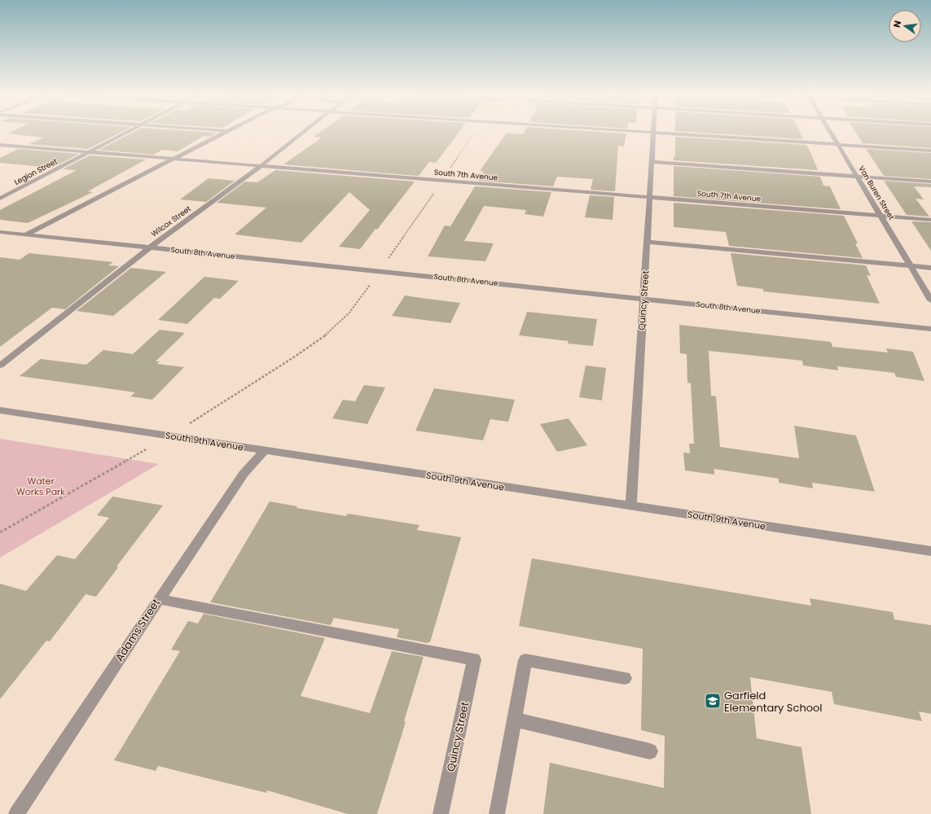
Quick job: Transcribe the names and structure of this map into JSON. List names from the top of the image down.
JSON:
{
  "streets": {
    "street": [
      "Legion Street",
      "South 7th Avenue",
      "Van Buren Street",
      "Wilcox Street",
      "South 8th Avenue",
      "Quincy Street",
      "South 9th Avenue",
      "Adams Street"
    ]
  },
  "crossings": [
    ["Legion Street", "South 7th Avenue"],
    ["South 7th Avenue", "Van Buren Street"],
    ["South 7th Avenue", "Wilcox Street"],
    ["South 7th Avenue", "Quincy Street"],
    ["Wilcox Street", "South 8th Avenue"],
    ["South 8th Avenue", "Quincy Street"],
    ["Quincy Street", "South 9th Avenue"],
    ["Quincy Street", "Adams Street"],
    ["South 9th Avenue", "Adams Street"]
  ],
  "parks": ["Water Works Park"],
  "places": {
    "school or university": ["Garfield Elementary School"]
  },
  "north": "left"
}
